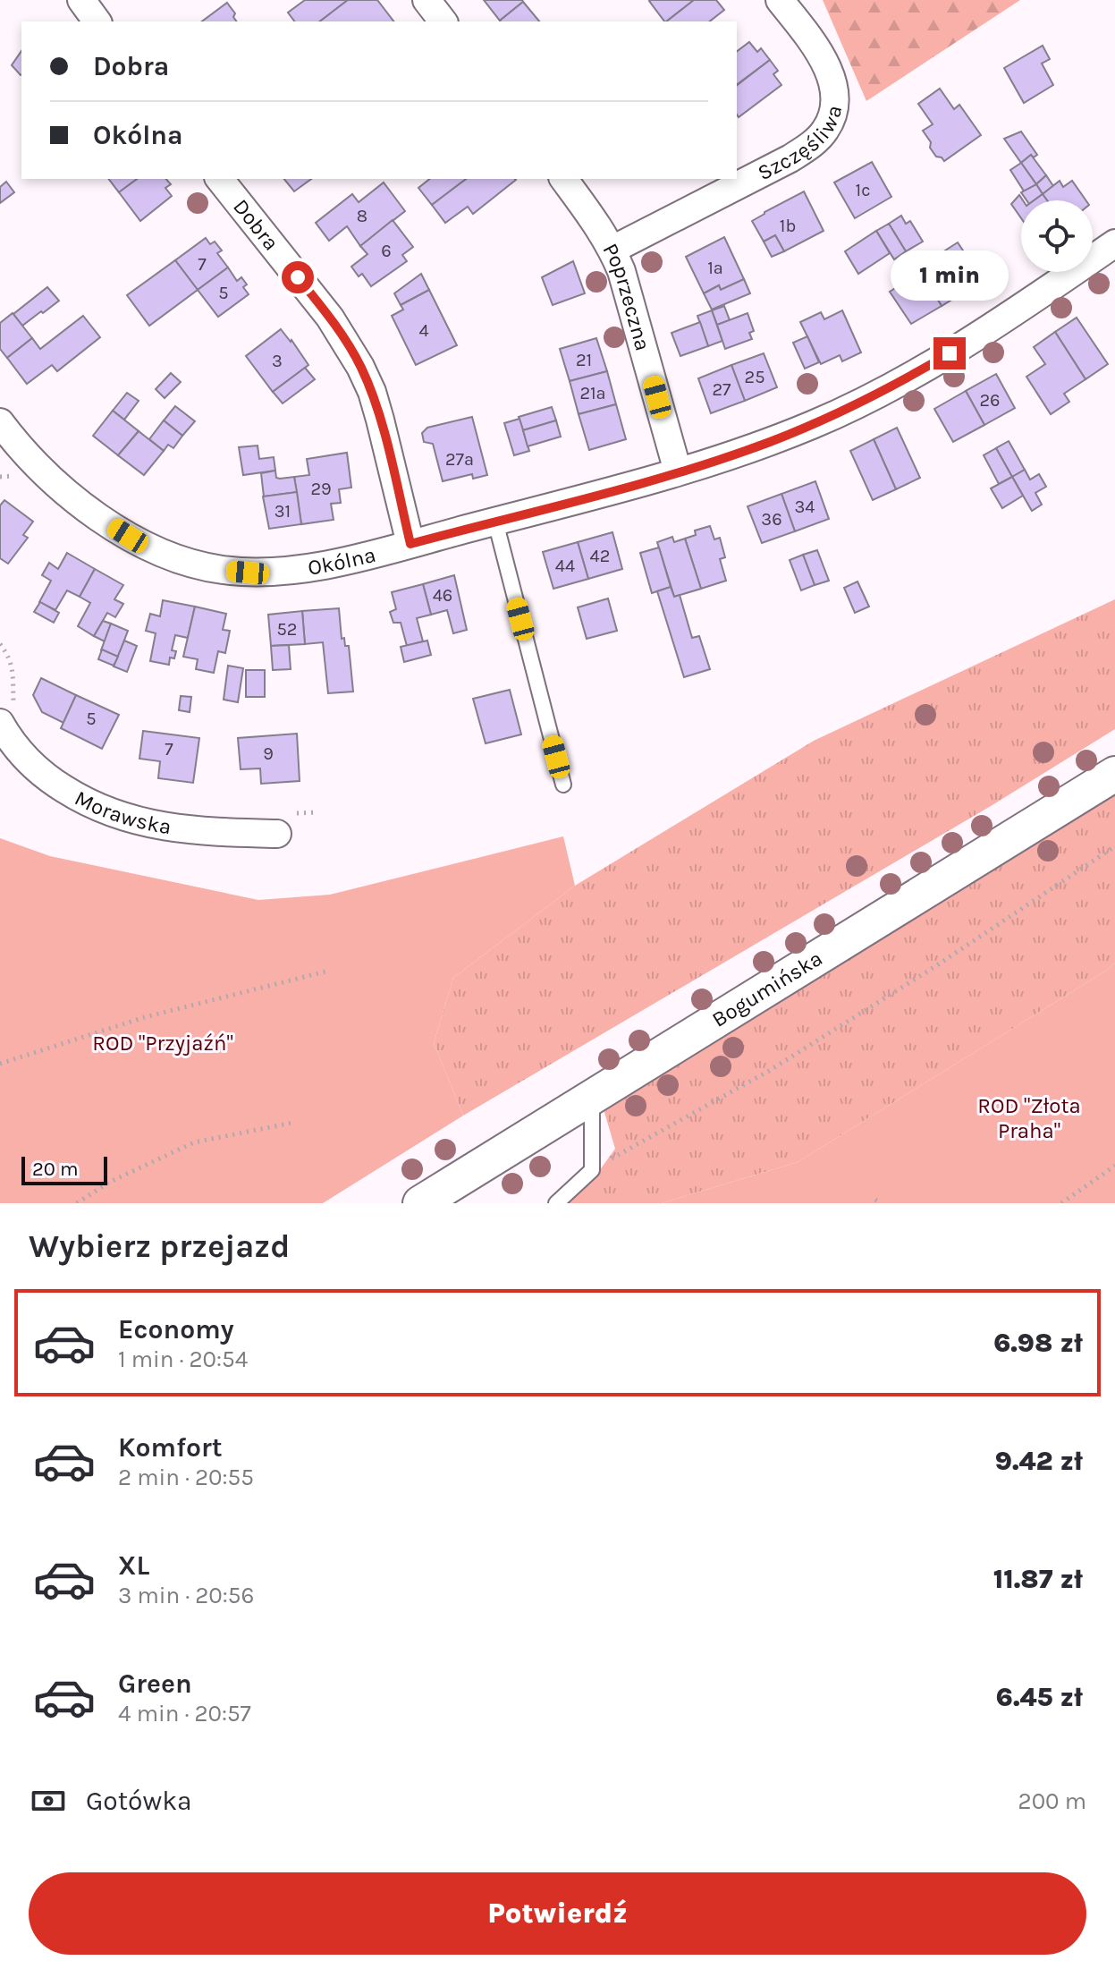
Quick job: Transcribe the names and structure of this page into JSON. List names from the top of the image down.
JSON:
{
  "streets": {
    "street": [
      "Szczęśliwa",
      "Dobra",
      "Poprzeczna",
      "Okólna",
      "Morawska",
      "Bogumińska"
    ]
  },
  "crossings": [
    ["Szczęśliwa", "Poprzeczna"],
    ["Dobra", "Okólna"],
    ["Poprzeczna", "Okólna"]
  ],
  "parks": ["ROD \"Przyjaźń\"", "ROD \"Złota Praha\""],
  "house_numbers": [
    "1c",
    "8",
    "1b",
    "6",
    "7",
    "1a",
    "5",
    "4",
    "21",
    "3",
    "25",
    "27",
    "21a",
    "26",
    "27a",
    "29",
    "34",
    "31",
    "36",
    "42",
    "44",
    "46",
    "52",
    "5",
    "7",
    "9"
  ],
  "scale_bar": "20 m",
  "page": {
    "banner": ["Dobra", "Okólna"],
    "bubble": "1 min",
    "scale": "20 m",
    "heading": "Wybierz przejazd",
    "list": [
      {
        "name": "Economy",
        "note": "1 min · 20:54",
        "value": "6.98 zł"
      },
      {
        "name": "Komfort",
        "note": "2 min · 20:55",
        "value": "9.42 zł"
      },
      {
        "name": "XL",
        "note": "3 min · 20:56",
        "value": "11.87 zł"
      },
      {
        "name": "Green",
        "note": "4 min · 20:57",
        "value": "6.45 zł"
      }
    ],
    "pay": ["Gotówka", "200 m"],
    "buttons": "Potwierdź"
  }
}
